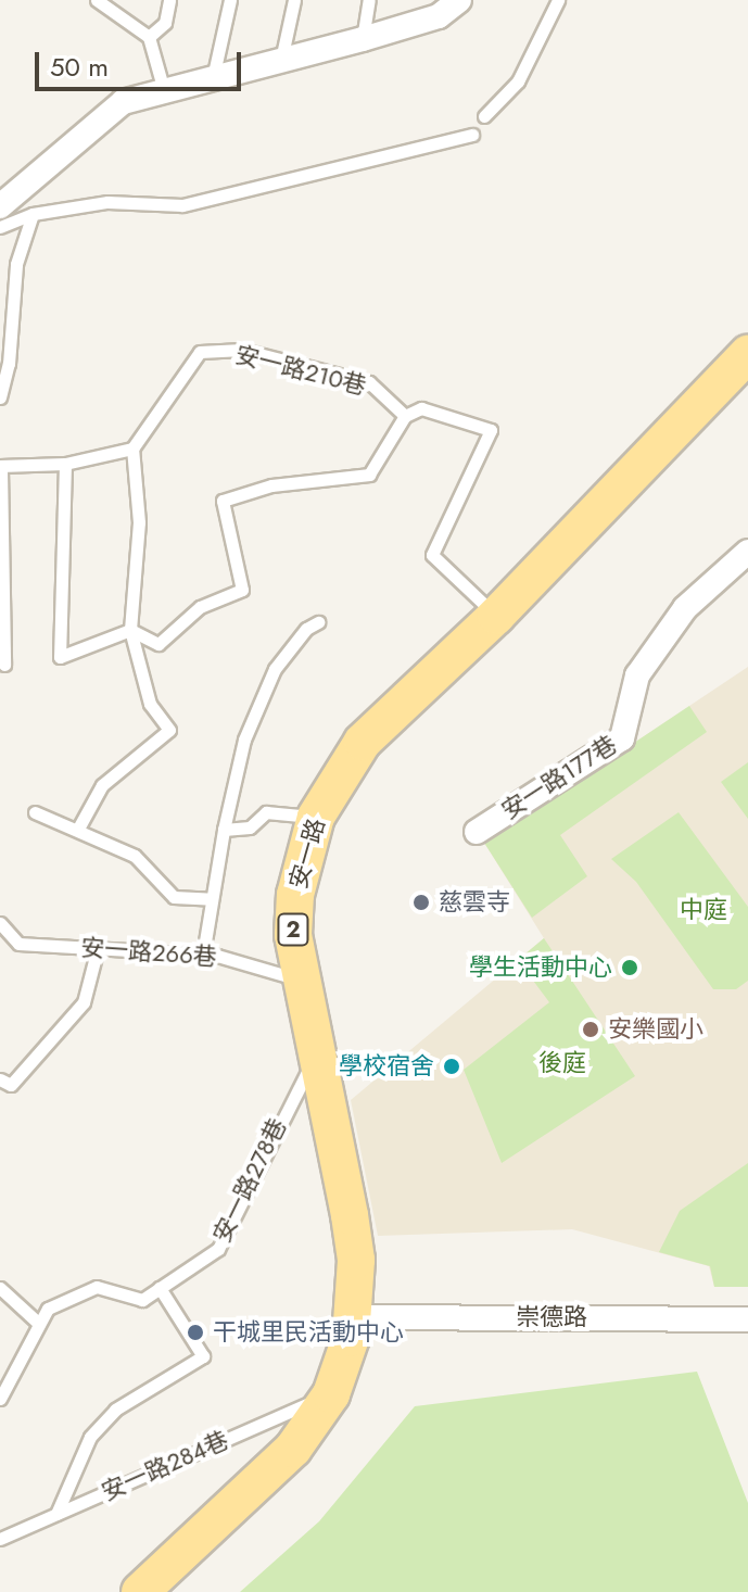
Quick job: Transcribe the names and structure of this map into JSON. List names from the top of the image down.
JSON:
{
  "streets": {
    "main road": ["安一路", "2"],
    "street": ["安一路177巷", "崇德路"],
    "lane": [
      "安一路210巷",
      "安一路266巷",
      "安一路278巷",
      "安一路284巷"
    ]
  },
  "crossings": [
    ["安一路", "安一路266巷"],
    ["安一路", "安一路278巷"],
    ["安一路", "崇德路"],
    ["安一路", "安一路284巷"]
  ],
  "parks": ["中庭", "後庭"],
  "places": [
    "慈雲寺",
    "學生活動中心",
    "安樂國小",
    "學校宿舍",
    "干城里民活動中心"
  ],
  "scale_bar": "50 m"
}
